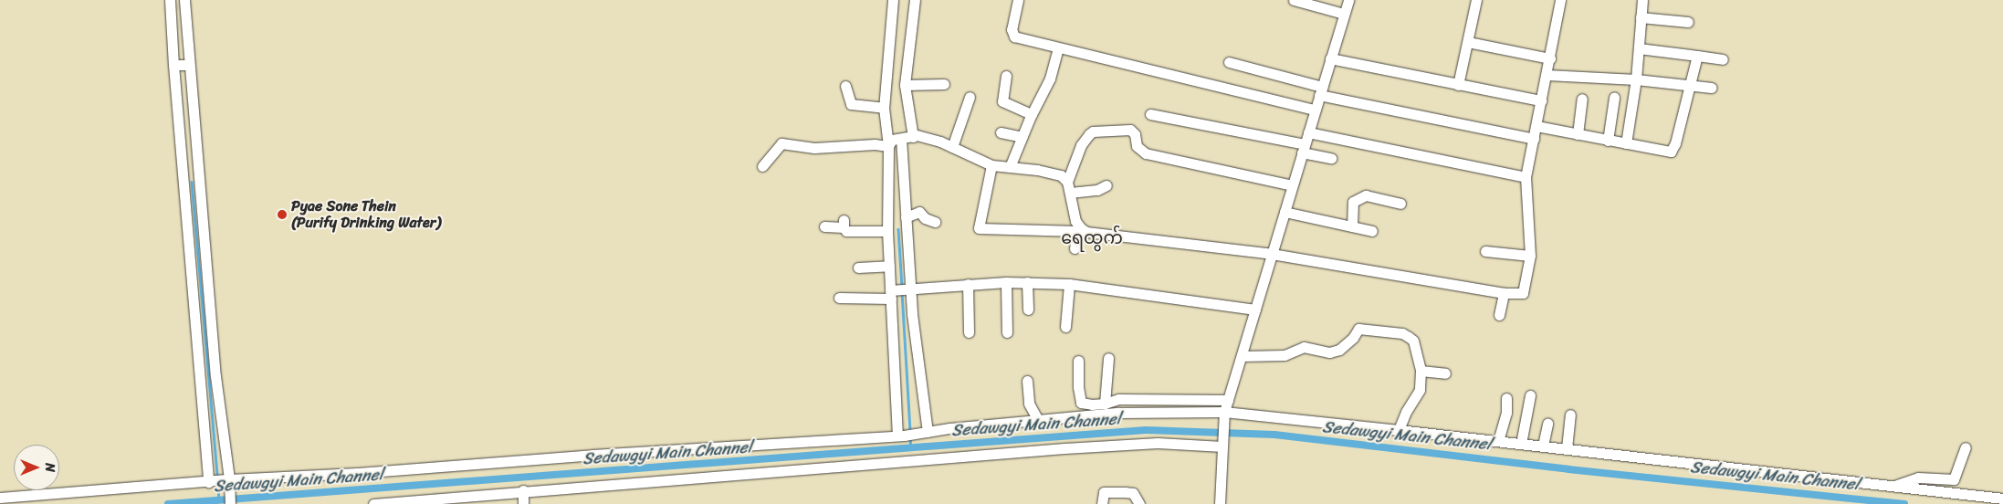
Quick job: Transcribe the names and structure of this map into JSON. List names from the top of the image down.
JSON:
{
  "districts": ["ရေထွက်"],
  "water": ["Sedawgyi Main Channel"],
  "places": ["Pyae Sone Thein (Purify Drinking Water)"],
  "north": "right"
}
